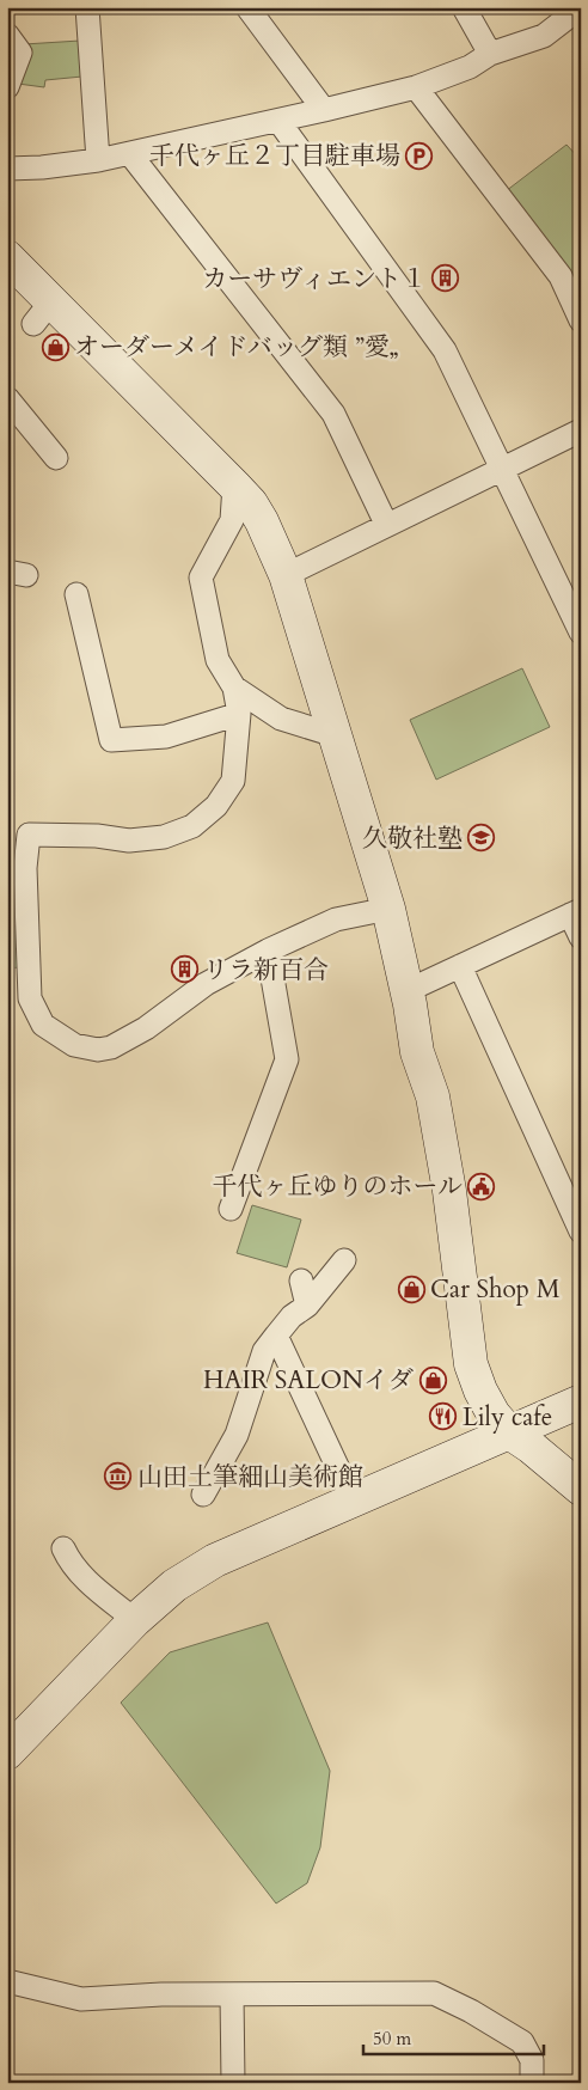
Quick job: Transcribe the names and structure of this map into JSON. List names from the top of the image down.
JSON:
{
  "places": {
    "parking": ["千代ヶ丘２丁目駐車場"],
    "building": ["カーサヴィエント１", "リラ新百合"],
    "shop": ["オーダーメイドバッグ類 ”愛„", "Car Shop M", "HAIR SALONイダ"],
    "school or university": ["久敬社塾"],
    "public building": ["千代ヶ丘ゆりのホール"],
    "restaurant": ["Lily cafe"],
    "museum": ["山田土筆細山美術館"]
  },
  "scale_bar": "50 m"
}
